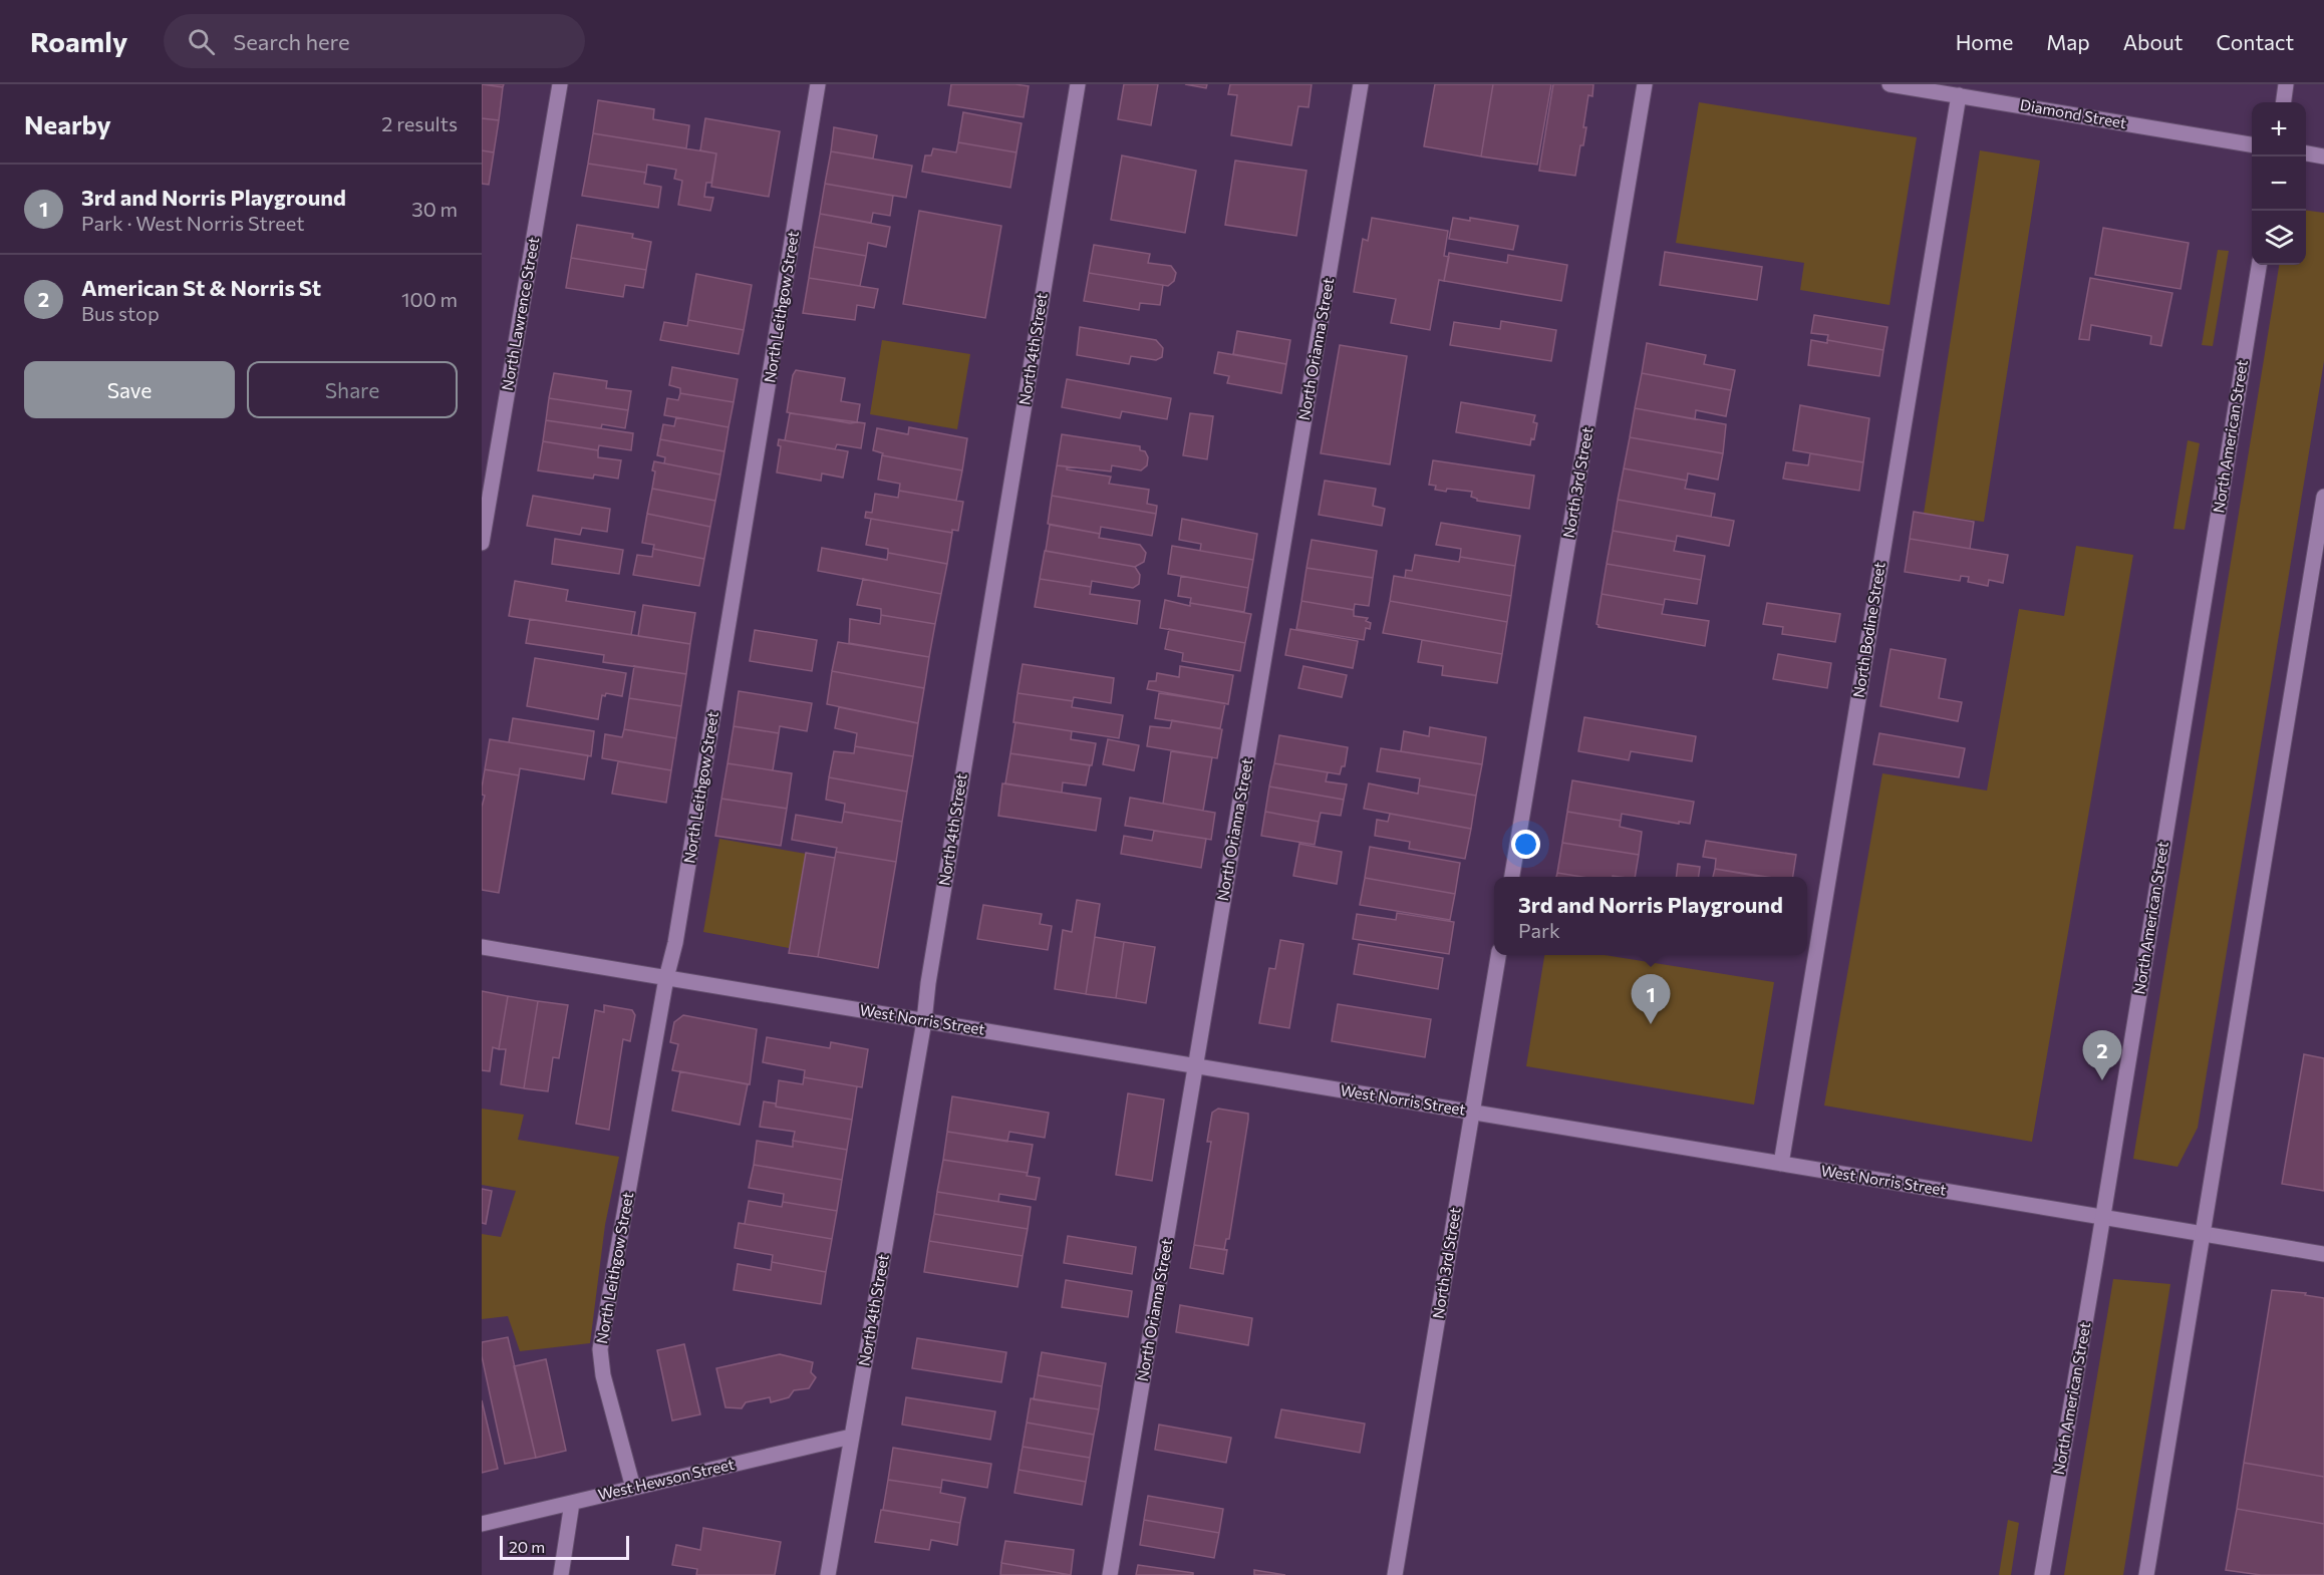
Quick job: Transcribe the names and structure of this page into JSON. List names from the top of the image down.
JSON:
{
  "streets": {
    "street": [
      "Diamond Street",
      "North Leithgow Street",
      "North Lawrence Street",
      "North 4th Street",
      "North Orianna Street",
      "North American Street",
      "North 3rd Street",
      "North Bodine Street",
      "West Norris Street",
      "West Hewson Street"
    ]
  },
  "crossings": [
    ["Diamond Street", "North Bodine Street"],
    ["North Leithgow Street", "West Norris Street"],
    ["North Leithgow Street", "West Hewson Street"],
    ["North 4th Street", "West Norris Street"],
    ["North 4th Street", "West Hewson Street"],
    ["North Orianna Street", "West Norris Street"],
    ["North American Street", "West Norris Street"],
    ["North 3rd Street", "West Norris Street"],
    ["North Bodine Street", "West Norris Street"]
  ],
  "scale_bar": "20 m",
  "page": {
    "header": "Roamly",
    "search": "Search here",
    "nav": [
      "Home",
      "Map",
      "About",
      "Contact"
    ],
    "heading": ["Nearby", "2 results"],
    "map_buttons": ["+", "−"],
    "list": [
      {
        "mark": "1",
        "name": "3rd and Norris Playground",
        "note": "Park · West Norris Street",
        "value": "30 m"
      },
      {
        "mark": "2",
        "name": "American St & Norris St",
        "note": "Bus stop",
        "value": "100 m"
      }
    ],
    "buttons": ["Save", "Share"],
    "popup": ["3rd and Norris Playground", "Park"],
    "pins": ["1", "2"],
    "scale": "20 m"
  }
}
